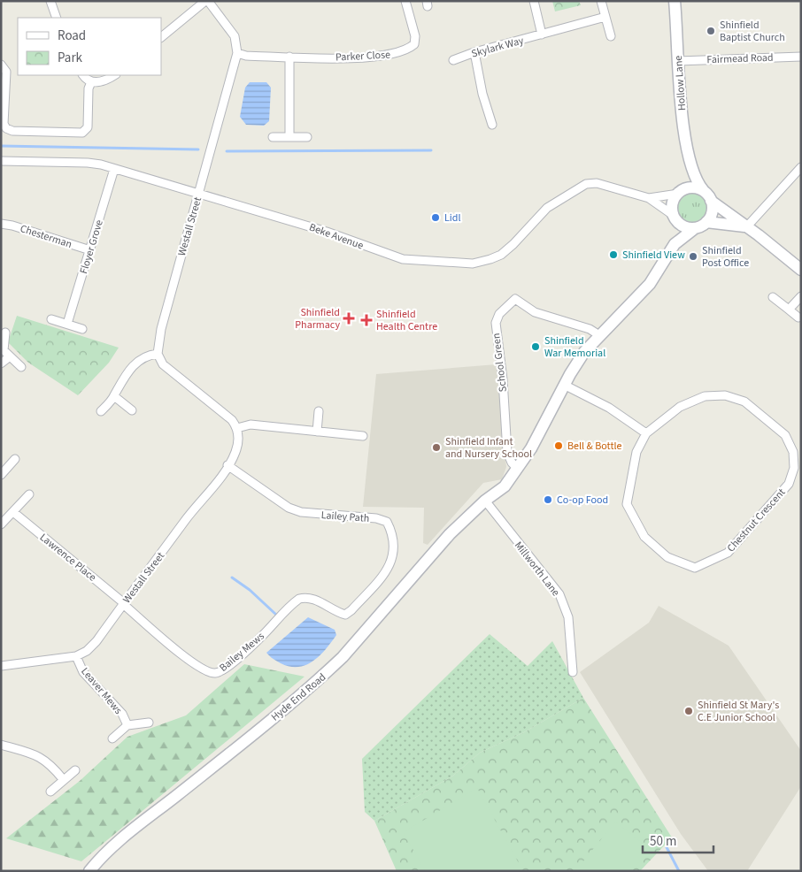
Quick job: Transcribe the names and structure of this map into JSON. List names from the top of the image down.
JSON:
{
  "streets": {
    "main road": ["Hollow Lane", "Hyde End Road"],
    "street": [
      "Skylark Way",
      "Parker Close",
      "Fairmead Road",
      "Westall Street",
      "Chesterman",
      "Beke Avenue",
      "Floyer Grove",
      "School Green",
      "Lailey Path",
      "Chestnut Crescent",
      "Lawrence Place",
      "Millworth Lane",
      "Bailey Mews",
      "Leaver Mews"
    ]
  },
  "crossings": [
    ["Parker Close", "Westall Street"],
    ["Fairmead Road", "Hollow Lane"],
    ["Westall Street", "Beke Avenue"],
    ["Westall Street", "Lailey Path"],
    ["Westall Street", "Lawrence Place"],
    ["Westall Street", "Bailey Mews"],
    ["Westall Street", "Leaver Mews"],
    ["Chesterman", "Floyer Grove"],
    ["Beke Avenue", "Floyer Grove"],
    ["Lailey Path", "Bailey Mews"],
    ["Lawrence Place", "Bailey Mews"],
    ["Millworth Lane", "Hyde End Road"]
  ],
  "places": {
    "other": [
      "Shinfield Baptist Church",
      "Lidl",
      "Shinfield View",
      "Shinfield Post Office",
      "Shinfield War Memorial",
      "Bell & Bottle",
      "Shinfield Infant and Nursery School",
      "Co-op Food",
      "Shinfield St Mary's C.E Junior School"
    ],
    "health": ["Shinfield Pharmacy", "Shinfield Health Centre"]
  },
  "legend": ["Road", "Park"],
  "scale_bar": "50 m"
}
